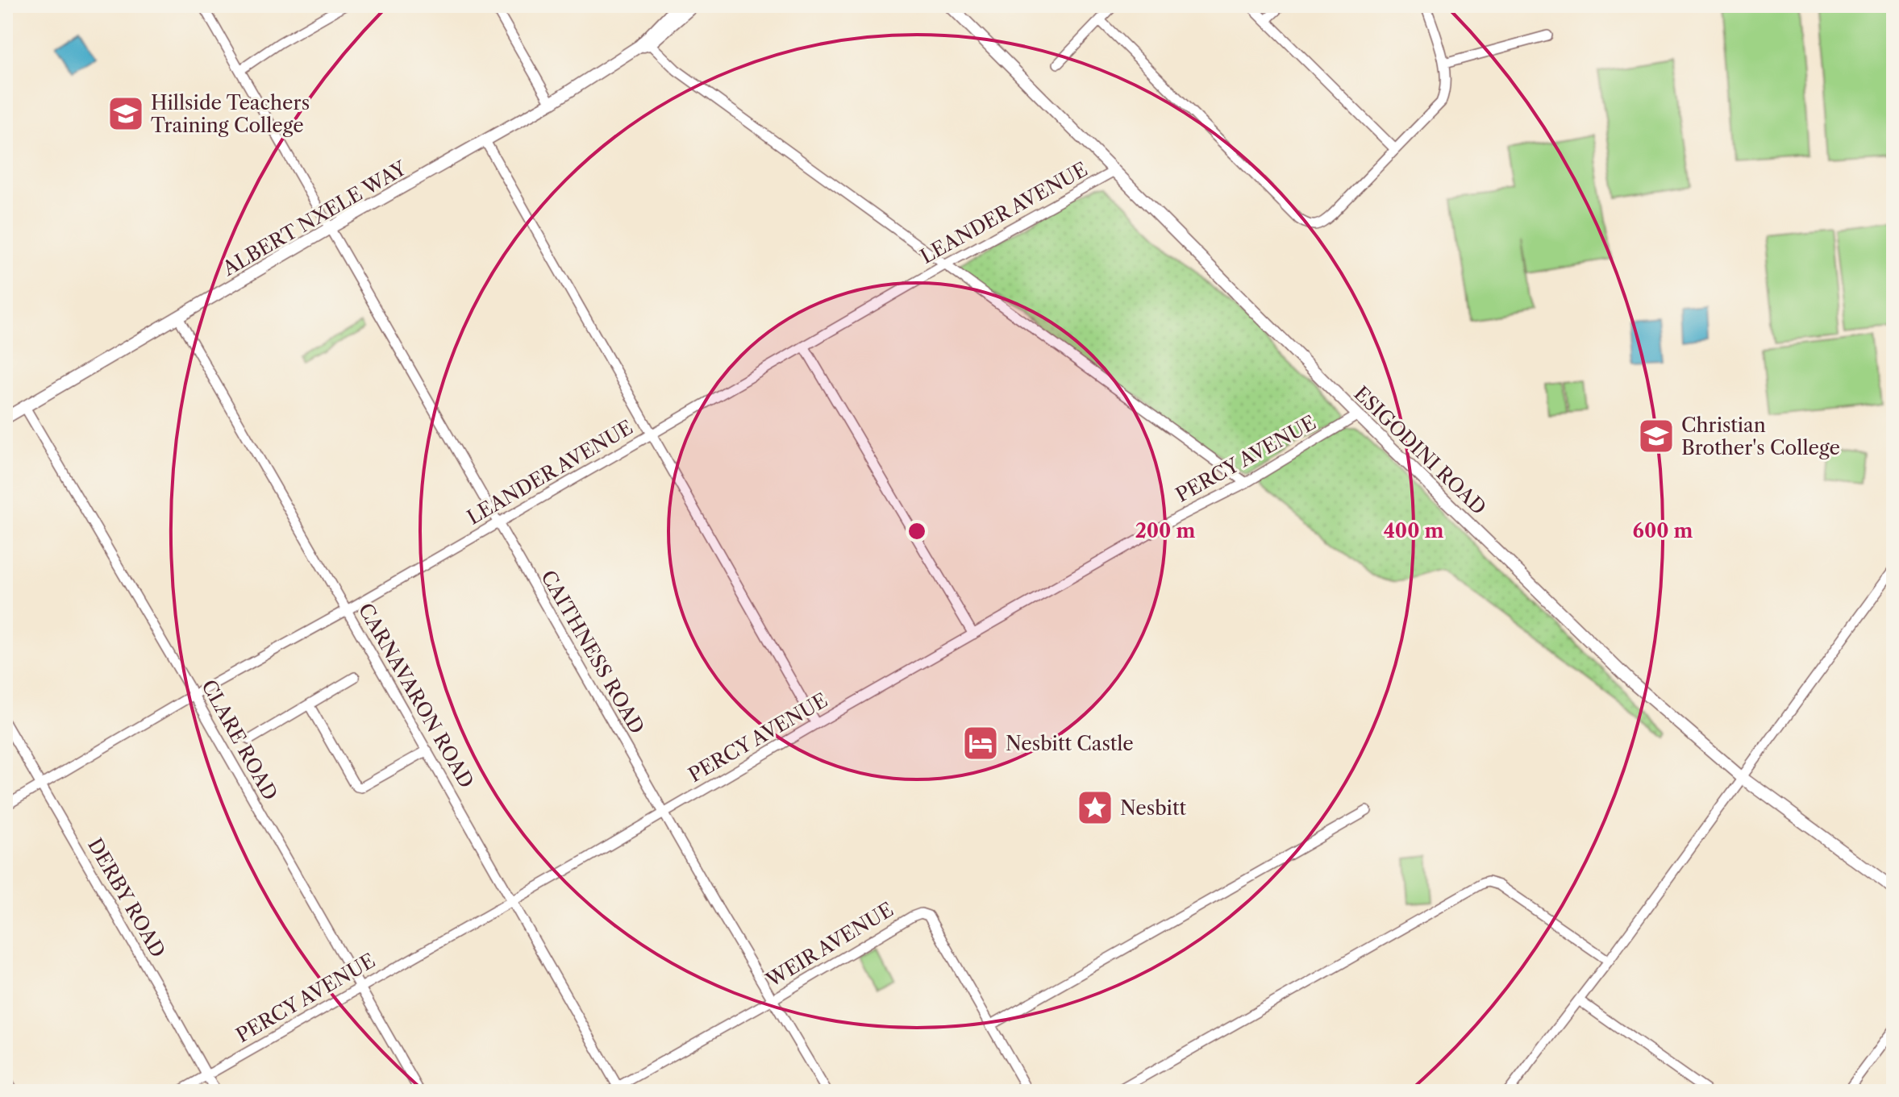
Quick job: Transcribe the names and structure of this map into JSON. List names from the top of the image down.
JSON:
{
  "streets": {
    "main road": ["ALBERT NXELE WAY", "ESIGODINI ROAD"],
    "street": [
      "LEANDER AVENUE",
      "PERCY AVENUE",
      "CAITHNESS ROAD",
      "CARNAVARON ROAD",
      "CLARE ROAD",
      "DERBY ROAD",
      "WEIR AVENUE"
    ]
  },
  "crossings": [
    ["LEANDER AVENUE", "ESIGODINI ROAD"],
    ["LEANDER AVENUE", "CAITHNESS ROAD"],
    ["LEANDER AVENUE", "CARNAVARON ROAD"],
    ["LEANDER AVENUE", "CLARE ROAD"],
    ["LEANDER AVENUE", "DERBY ROAD"],
    ["ALBERT NXELE WAY", "CAITHNESS ROAD"],
    ["ALBERT NXELE WAY", "CARNAVARON ROAD"],
    ["ALBERT NXELE WAY", "CLARE ROAD"],
    ["ESIGODINI ROAD", "PERCY AVENUE"],
    ["PERCY AVENUE", "CAITHNESS ROAD"],
    ["PERCY AVENUE", "CARNAVARON ROAD"],
    ["PERCY AVENUE", "CLARE ROAD"],
    ["PERCY AVENUE", "DERBY ROAD"],
    ["CAITHNESS ROAD", "WEIR AVENUE"],
    ["CARNAVARON ROAD", "WEIR AVENUE"]
  ],
  "places": {
    "school or university": ["Hillside Teachers Training College", "Christian Brother's College"],
    "hotel": ["Nesbitt Castle"],
    "place": ["Nesbitt"]
  },
  "rings": ["200 m", "400 m", "600 m"]
}
